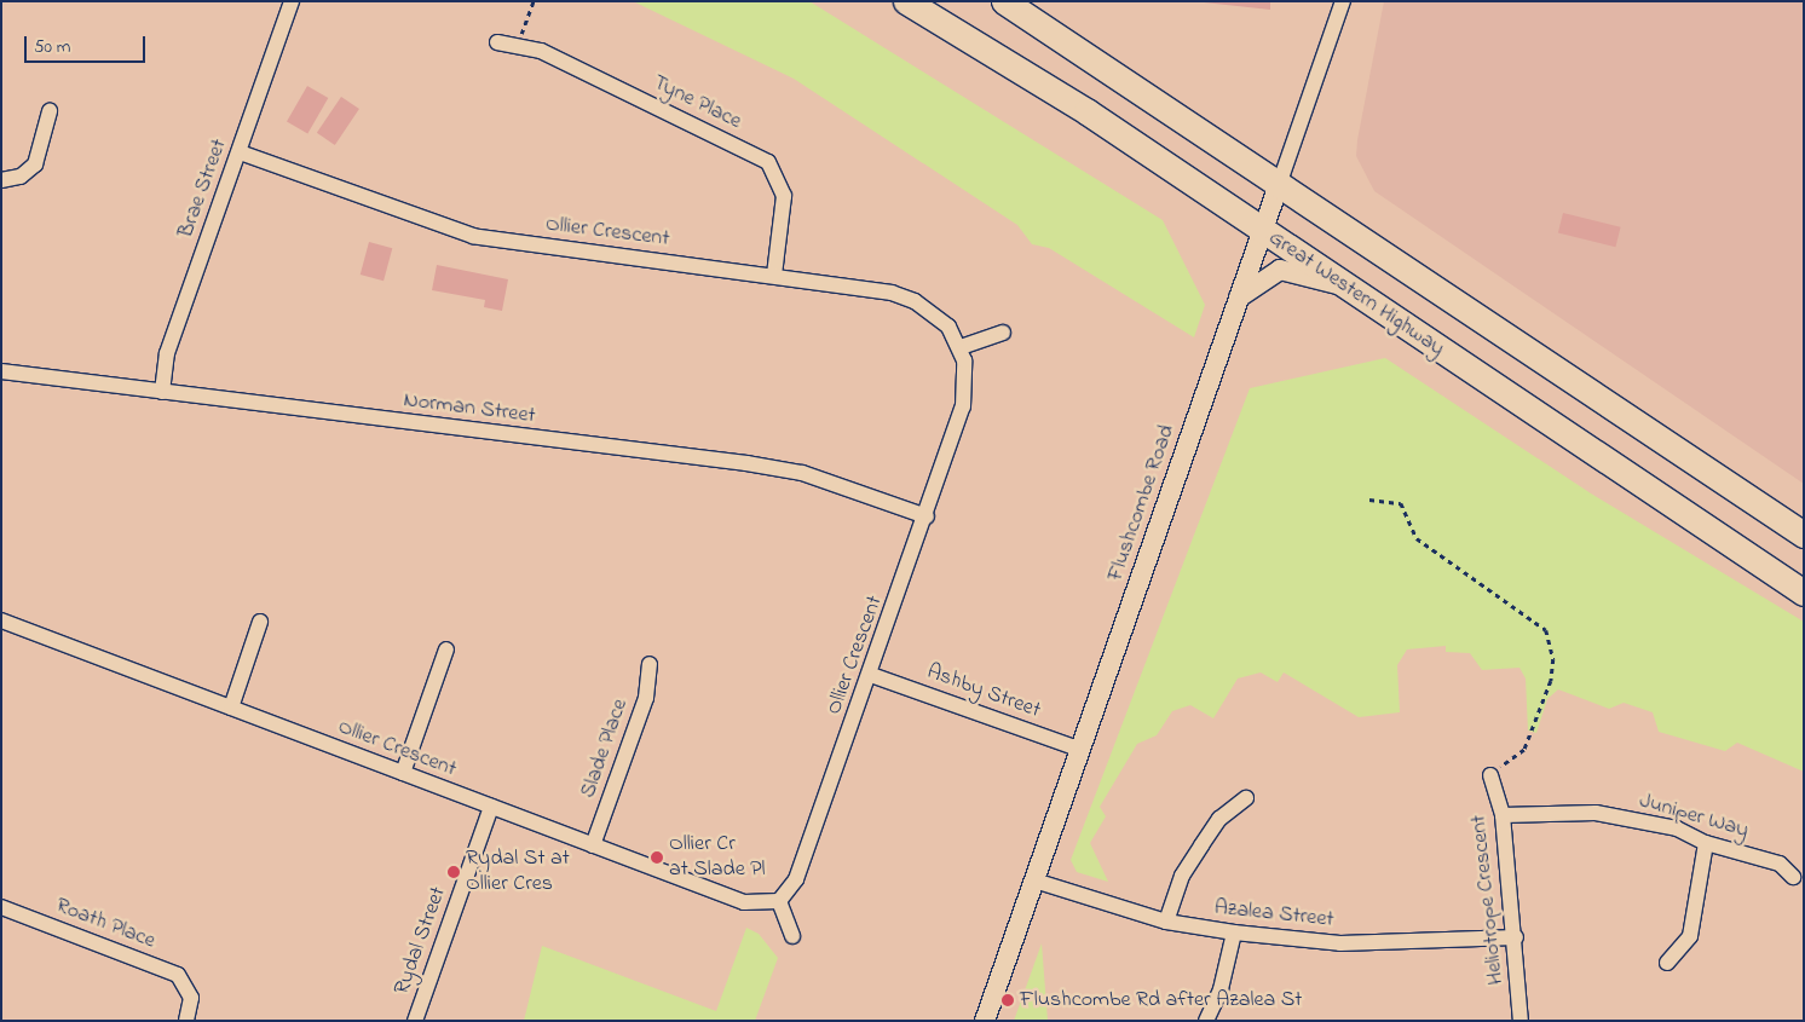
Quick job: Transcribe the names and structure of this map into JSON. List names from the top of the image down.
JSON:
{
  "streets": {
    "highway": ["Great Western Highway"],
    "street": [
      "Tyne Place",
      "Brae Street",
      "Ollier Crescent",
      "Norman Street",
      "Flushcombe Road",
      "Ashby Street",
      "Slade Place",
      "Juniper Way",
      "Heliotrope Crescent",
      "Azalea Street",
      "Roath Place",
      "Rydal Street"
    ]
  },
  "crossings": [
    ["Tyne Place", "Ollier Crescent"],
    ["Brae Street", "Ollier Crescent"],
    ["Brae Street", "Norman Street"],
    ["Ollier Crescent", "Norman Street"],
    ["Ollier Crescent", "Ashby Street"],
    ["Ollier Crescent", "Slade Place"],
    ["Ollier Crescent", "Rydal Street"],
    ["Great Western Highway", "Flushcombe Road"],
    ["Flushcombe Road", "Ashby Street"],
    ["Flushcombe Road", "Azalea Street"],
    ["Juniper Way", "Heliotrope Crescent"],
    ["Heliotrope Crescent", "Azalea Street"]
  ],
  "places": ["Ollier Cr at Slade Pl", "Rydal St at Ollier Cres", "Flushcombe Rd after Azalea St"],
  "scale_bar": "50 m"
}
